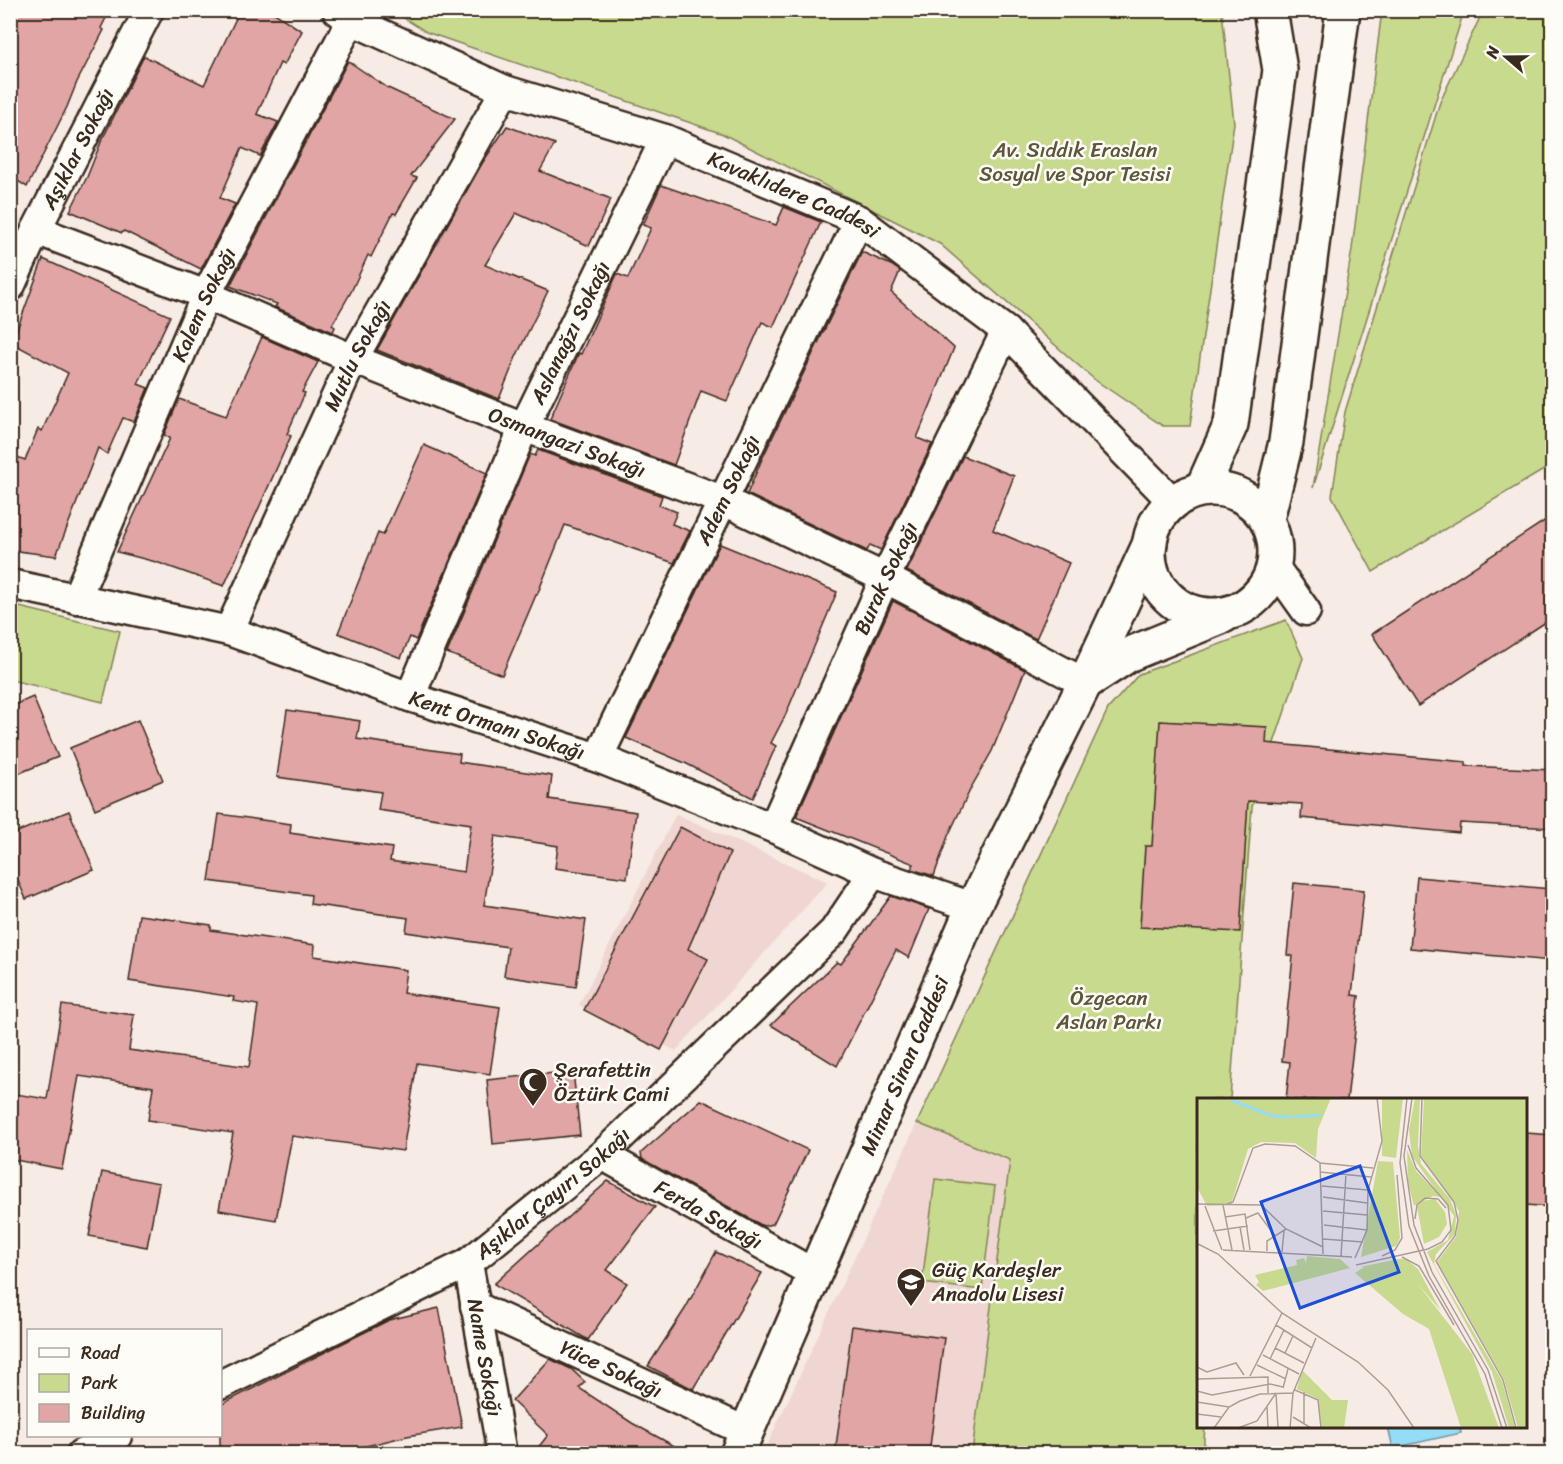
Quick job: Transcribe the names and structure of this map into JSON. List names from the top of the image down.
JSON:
{
  "streets": {
    "main road": ["Mimar Sinan Caddesi"],
    "street": [
      "Aşıklar Sokağı",
      "Kavaklıdere Caddesi",
      "Kalem Sokağı",
      "Aslanağzı Sokağı",
      "Mutlu Sokağı",
      "Osmangazi Sokağı",
      "Adem Sokağı",
      "Burak Sokağı",
      "Kent Ormanı Sokağı",
      "Aşıklar Çayırı Sokağı",
      "Ferda Sokağı",
      "Name Sokağı",
      "Yüce Sokağı"
    ]
  },
  "crossings": [
    ["Aşıklar Sokağı", "Osmangazi Sokağı"],
    ["Kavaklıdere Caddesi", "Kalem Sokağı"],
    ["Kavaklıdere Caddesi", "Aslanağzı Sokağı"],
    ["Kavaklıdere Caddesi", "Mutlu Sokağı"],
    ["Kavaklıdere Caddesi", "Adem Sokağı"],
    ["Kavaklıdere Caddesi", "Burak Sokağı"],
    ["Kavaklıdere Caddesi", "Mimar Sinan Caddesi"],
    ["Kalem Sokağı", "Osmangazi Sokağı"],
    ["Kalem Sokağı", "Kent Ormanı Sokağı"],
    ["Aslanağzı Sokağı", "Osmangazi Sokağı"],
    ["Aslanağzı Sokağı", "Kent Ormanı Sokağı"],
    ["Mutlu Sokağı", "Osmangazi Sokağı"],
    ["Mutlu Sokağı", "Kent Ormanı Sokağı"],
    ["Osmangazi Sokağı", "Adem Sokağı"],
    ["Osmangazi Sokağı", "Burak Sokağı"],
    ["Osmangazi Sokağı", "Mimar Sinan Caddesi"],
    ["Adem Sokağı", "Kent Ormanı Sokağı"],
    ["Burak Sokağı", "Kent Ormanı Sokağı"],
    ["Kent Ormanı Sokağı", "Mimar Sinan Caddesi"],
    ["Kent Ormanı Sokağı", "Aşıklar Çayırı Sokağı"],
    ["Mimar Sinan Caddesi", "Ferda Sokağı"],
    ["Mimar Sinan Caddesi", "Yüce Sokağı"],
    ["Aşıklar Çayırı Sokağı", "Ferda Sokağı"],
    ["Aşıklar Çayırı Sokağı", "Name Sokağı"],
    ["Name Sokağı", "Yüce Sokağı"]
  ],
  "parks": ["Av. Sıddık Eraslan Sosyal ve Spor Tesisi", "Özgecan Aslan Parkı"],
  "places": {
    "mosque": ["Şerafettin Öztürk Cami"],
    "school or university": ["Güç Kardeşler Anadolu Lisesi"]
  },
  "legend": ["Road", "Park", "Building"],
  "north": "left"
}
